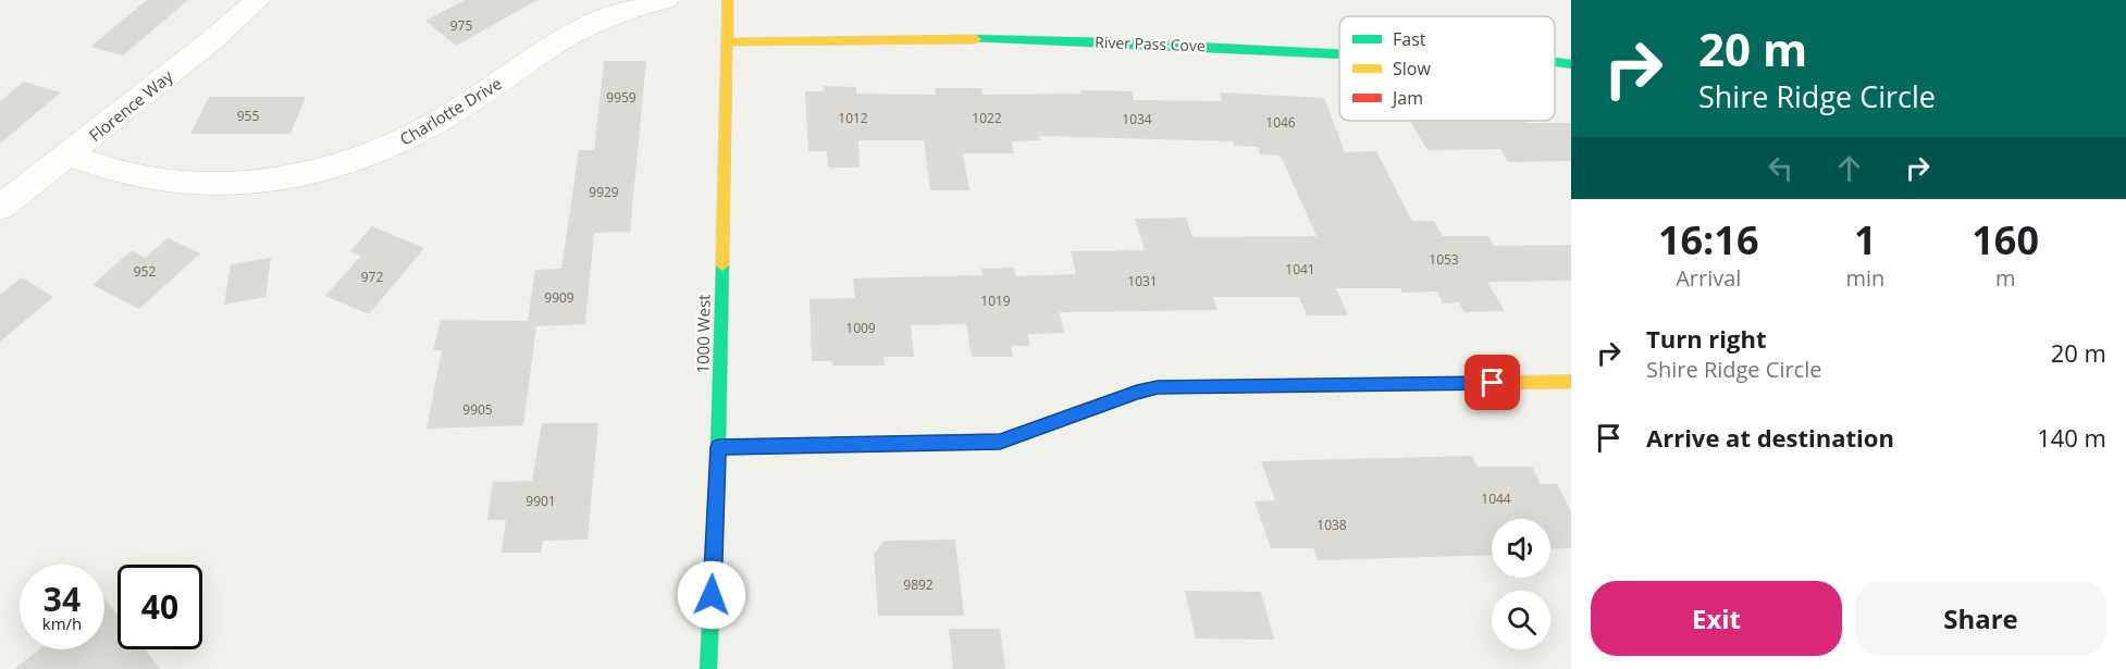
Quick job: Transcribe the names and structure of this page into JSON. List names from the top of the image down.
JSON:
{
  "streets": {
    "street": [
      "River Pass Cove",
      "Florence Way",
      "Charlotte Drive",
      "1000 West"
    ]
  },
  "crossings": [
    ["River Pass Cove", "1000 West"],
    ["Florence Way", "Charlotte Drive"]
  ],
  "house_numbers": [
    "975",
    "9959",
    "955",
    "1012",
    "1022",
    "1034",
    "1046",
    "9929",
    "1053",
    "1041",
    "952",
    "972",
    "1031",
    "9909",
    "1019",
    "1009",
    "9905",
    "1044",
    "9901",
    "1038",
    "9892"
  ],
  "legend": ["Fast", "Slow", "Jam"],
  "page": {
    "turn": ["20 m", "Shire Ridge Circle"],
    "eta": [
      "16:16",
      "Arrival",
      "1",
      "min",
      "160",
      "m"
    ],
    "list": [
      {
        "name": "Turn right",
        "note": "Shire Ridge Circle",
        "value": "20 m"
      },
      {
        "name": "Arrive at destination",
        "value": "140 m"
      }
    ],
    "speed": "34 km/h",
    "limit": "40",
    "buttons": ["Exit", "Share"]
  }
}
